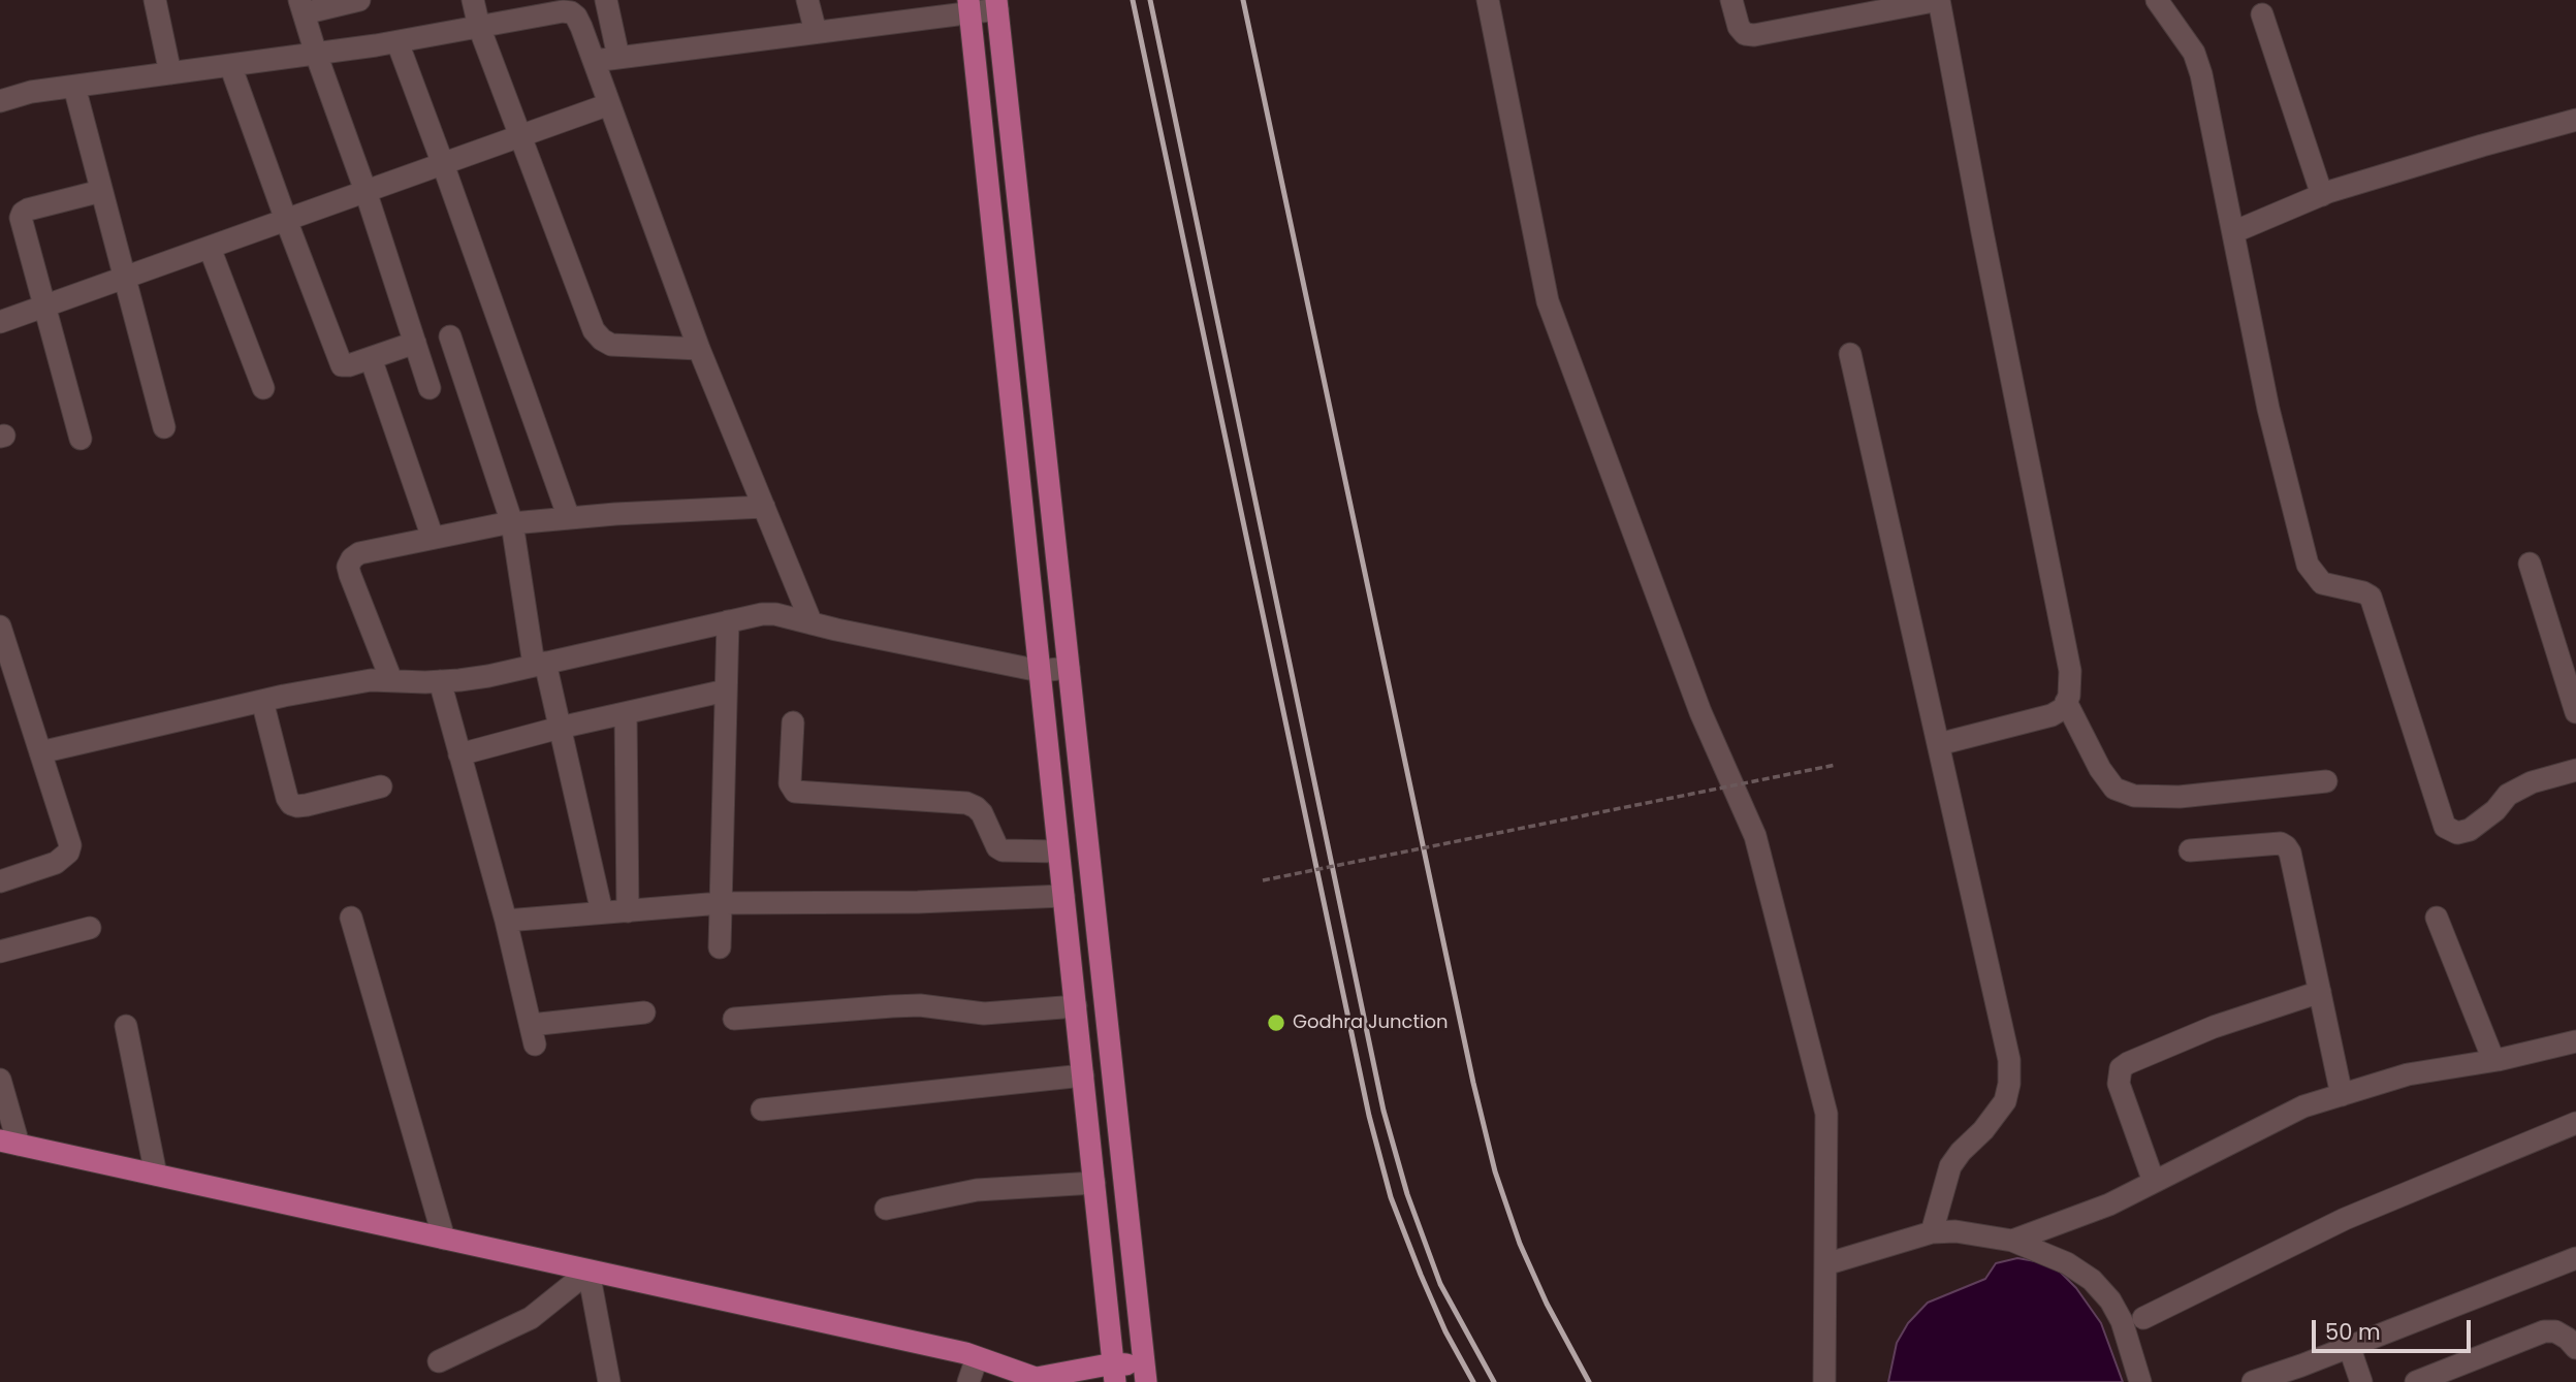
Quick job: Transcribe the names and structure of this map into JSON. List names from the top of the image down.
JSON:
{
  "places": ["Godhra Junction"],
  "scale_bar": "50 m"
}
